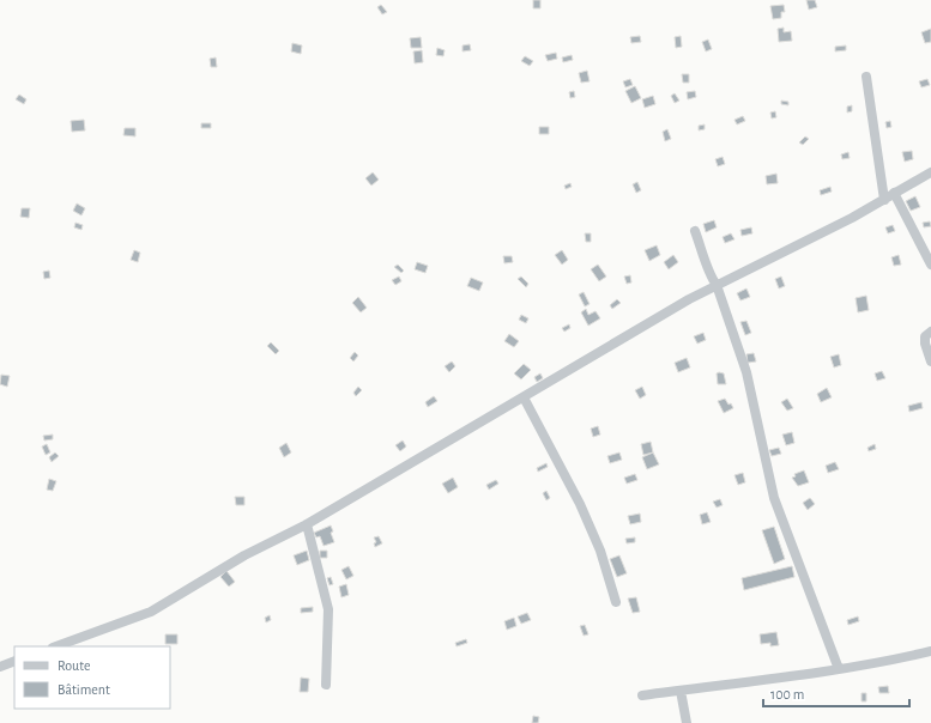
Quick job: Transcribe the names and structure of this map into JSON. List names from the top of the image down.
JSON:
{
  "legend": ["Route", "Bâtiment"],
  "scale_bar": "100 m"
}
